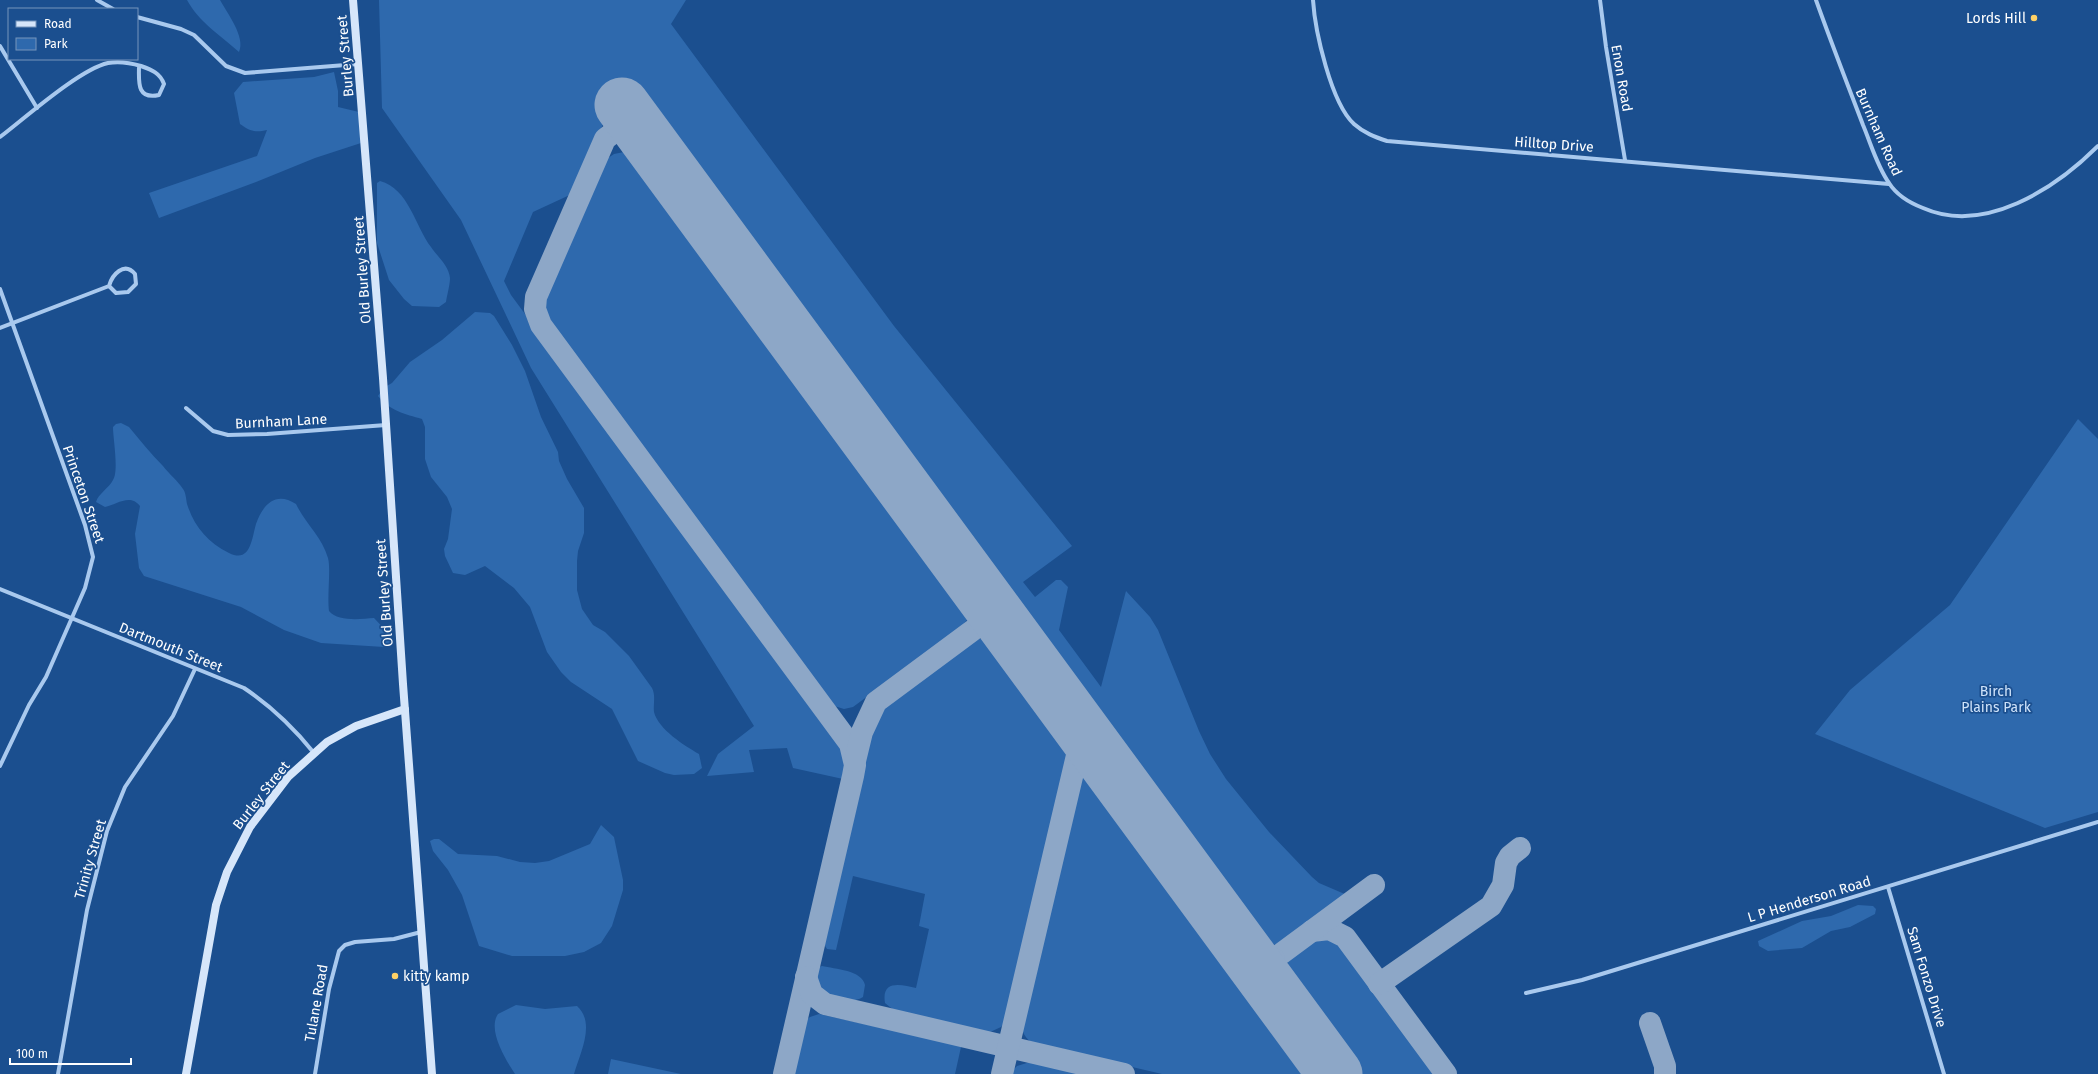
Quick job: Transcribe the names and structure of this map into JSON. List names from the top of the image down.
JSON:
{
  "streets": {
    "main road": ["Burley Street", "Old Burley Street"],
    "street": [
      "Enon Road",
      "Burnham Road",
      "Hilltop Drive",
      "Burnham Lane",
      "Princeton Street",
      "Dartmouth Street",
      "Trinity Street",
      "L P Henderson Road",
      "Sam Fonzo Drive",
      "Tulane Road"
    ]
  },
  "crossings": [
    ["Burley Street", "Old Burley Street"],
    ["Burley Street", "Dartmouth Street"],
    ["Enon Road", "Hilltop Drive"],
    ["Burnham Road", "Hilltop Drive"],
    ["Old Burley Street", "Burnham Lane"],
    ["Old Burley Street", "Tulane Road"],
    ["Princeton Street", "Dartmouth Street"],
    ["Dartmouth Street", "Trinity Street"],
    ["L P Henderson Road", "Sam Fonzo Drive"]
  ],
  "parks": ["Birch Plains Park"],
  "places": ["Lords Hill", "kitty kamp"],
  "legend": ["Road", "Park"],
  "scale_bar": "100 m"
}
